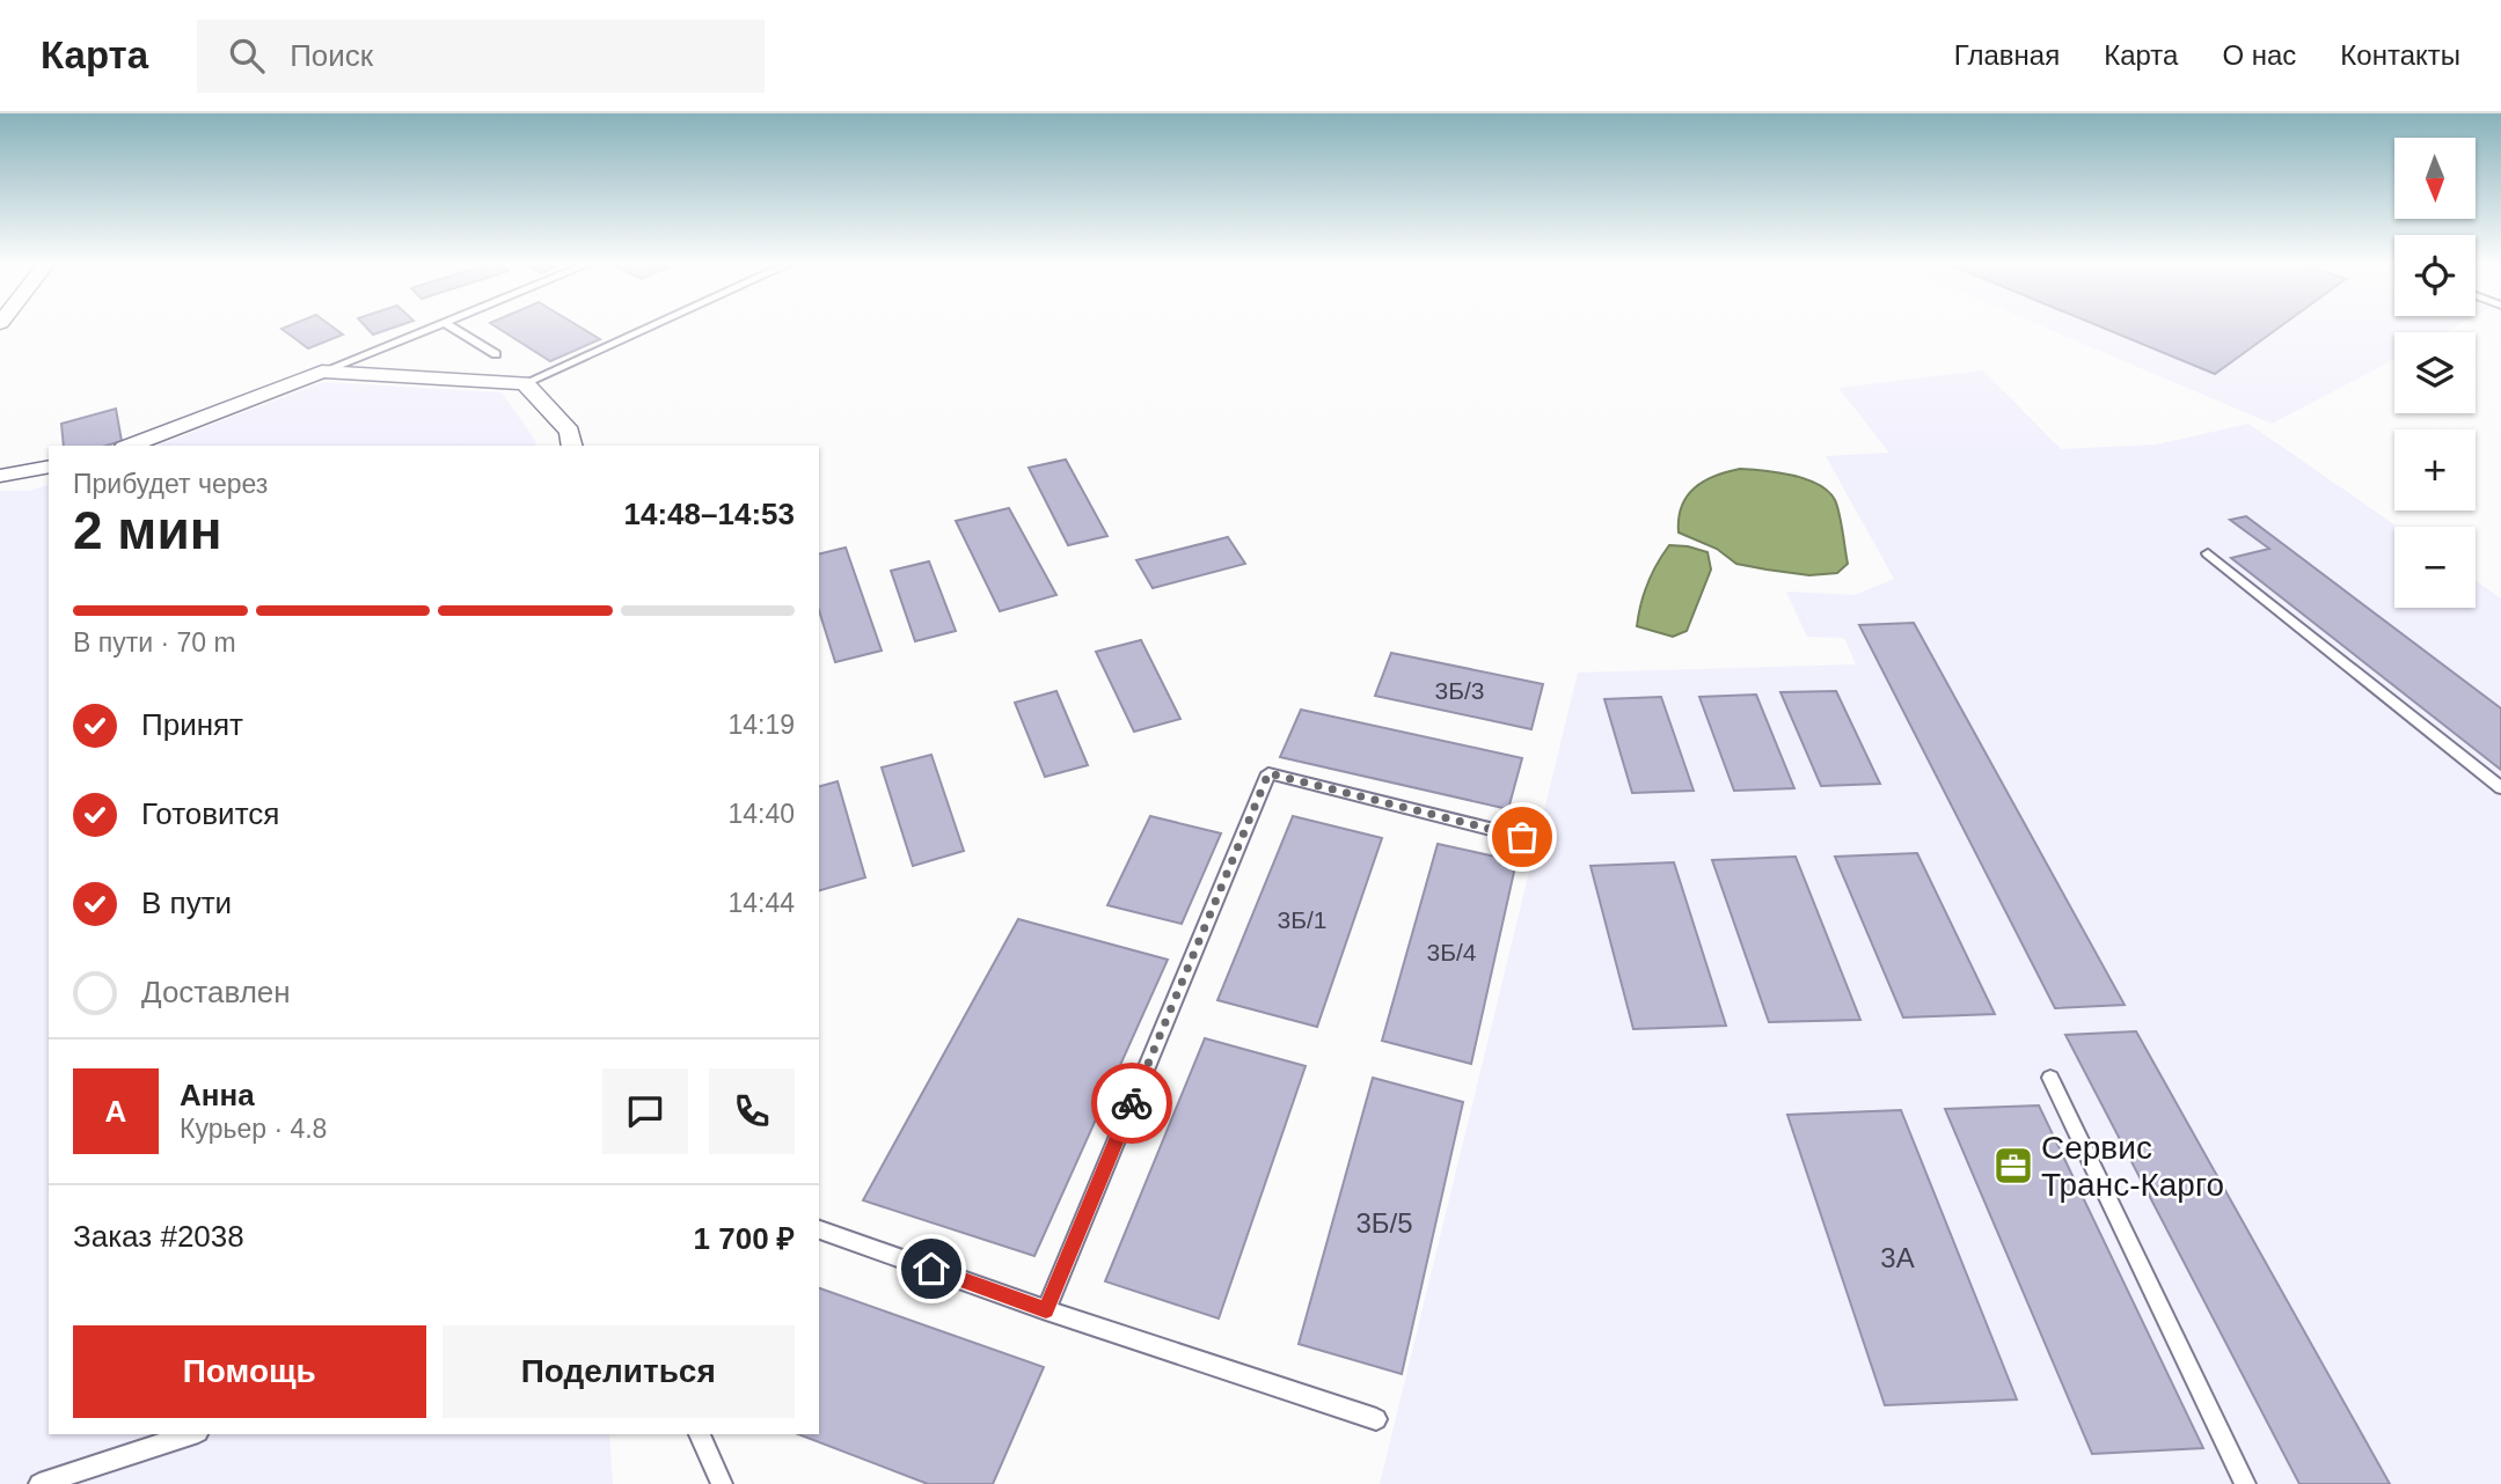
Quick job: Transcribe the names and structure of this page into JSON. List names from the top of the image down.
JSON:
{
  "places": {
    "office": ["Сервис Транс-Карго"]
  },
  "house_numbers": [
    "3Б/3",
    "3Б/1",
    "3Б/4",
    "3Б/5",
    "3А"
  ],
  "north": "bottom",
  "page": {
    "header": "Карта",
    "search": "Поиск",
    "nav": [
      "Главная",
      "Карта",
      "О нас",
      "Контакты"
    ],
    "map_buttons": ["+", "−"],
    "heading": ["2 мин", "Прибудет через", "14:48–14:53"],
    "panel": [
      "Анна",
      "Курьер · 4.8",
      "Заказ #2038",
      "1 700 ₽"
    ],
    "bar": "В пути · 70 m",
    "list": [
      ["Принят", "14:19"],
      ["Готовится", "14:40"],
      ["В пути", "14:44"],
      "Доставлен"
    ],
    "round": "А",
    "buttons": ["Помощь", "Поделиться"]
  }
}
